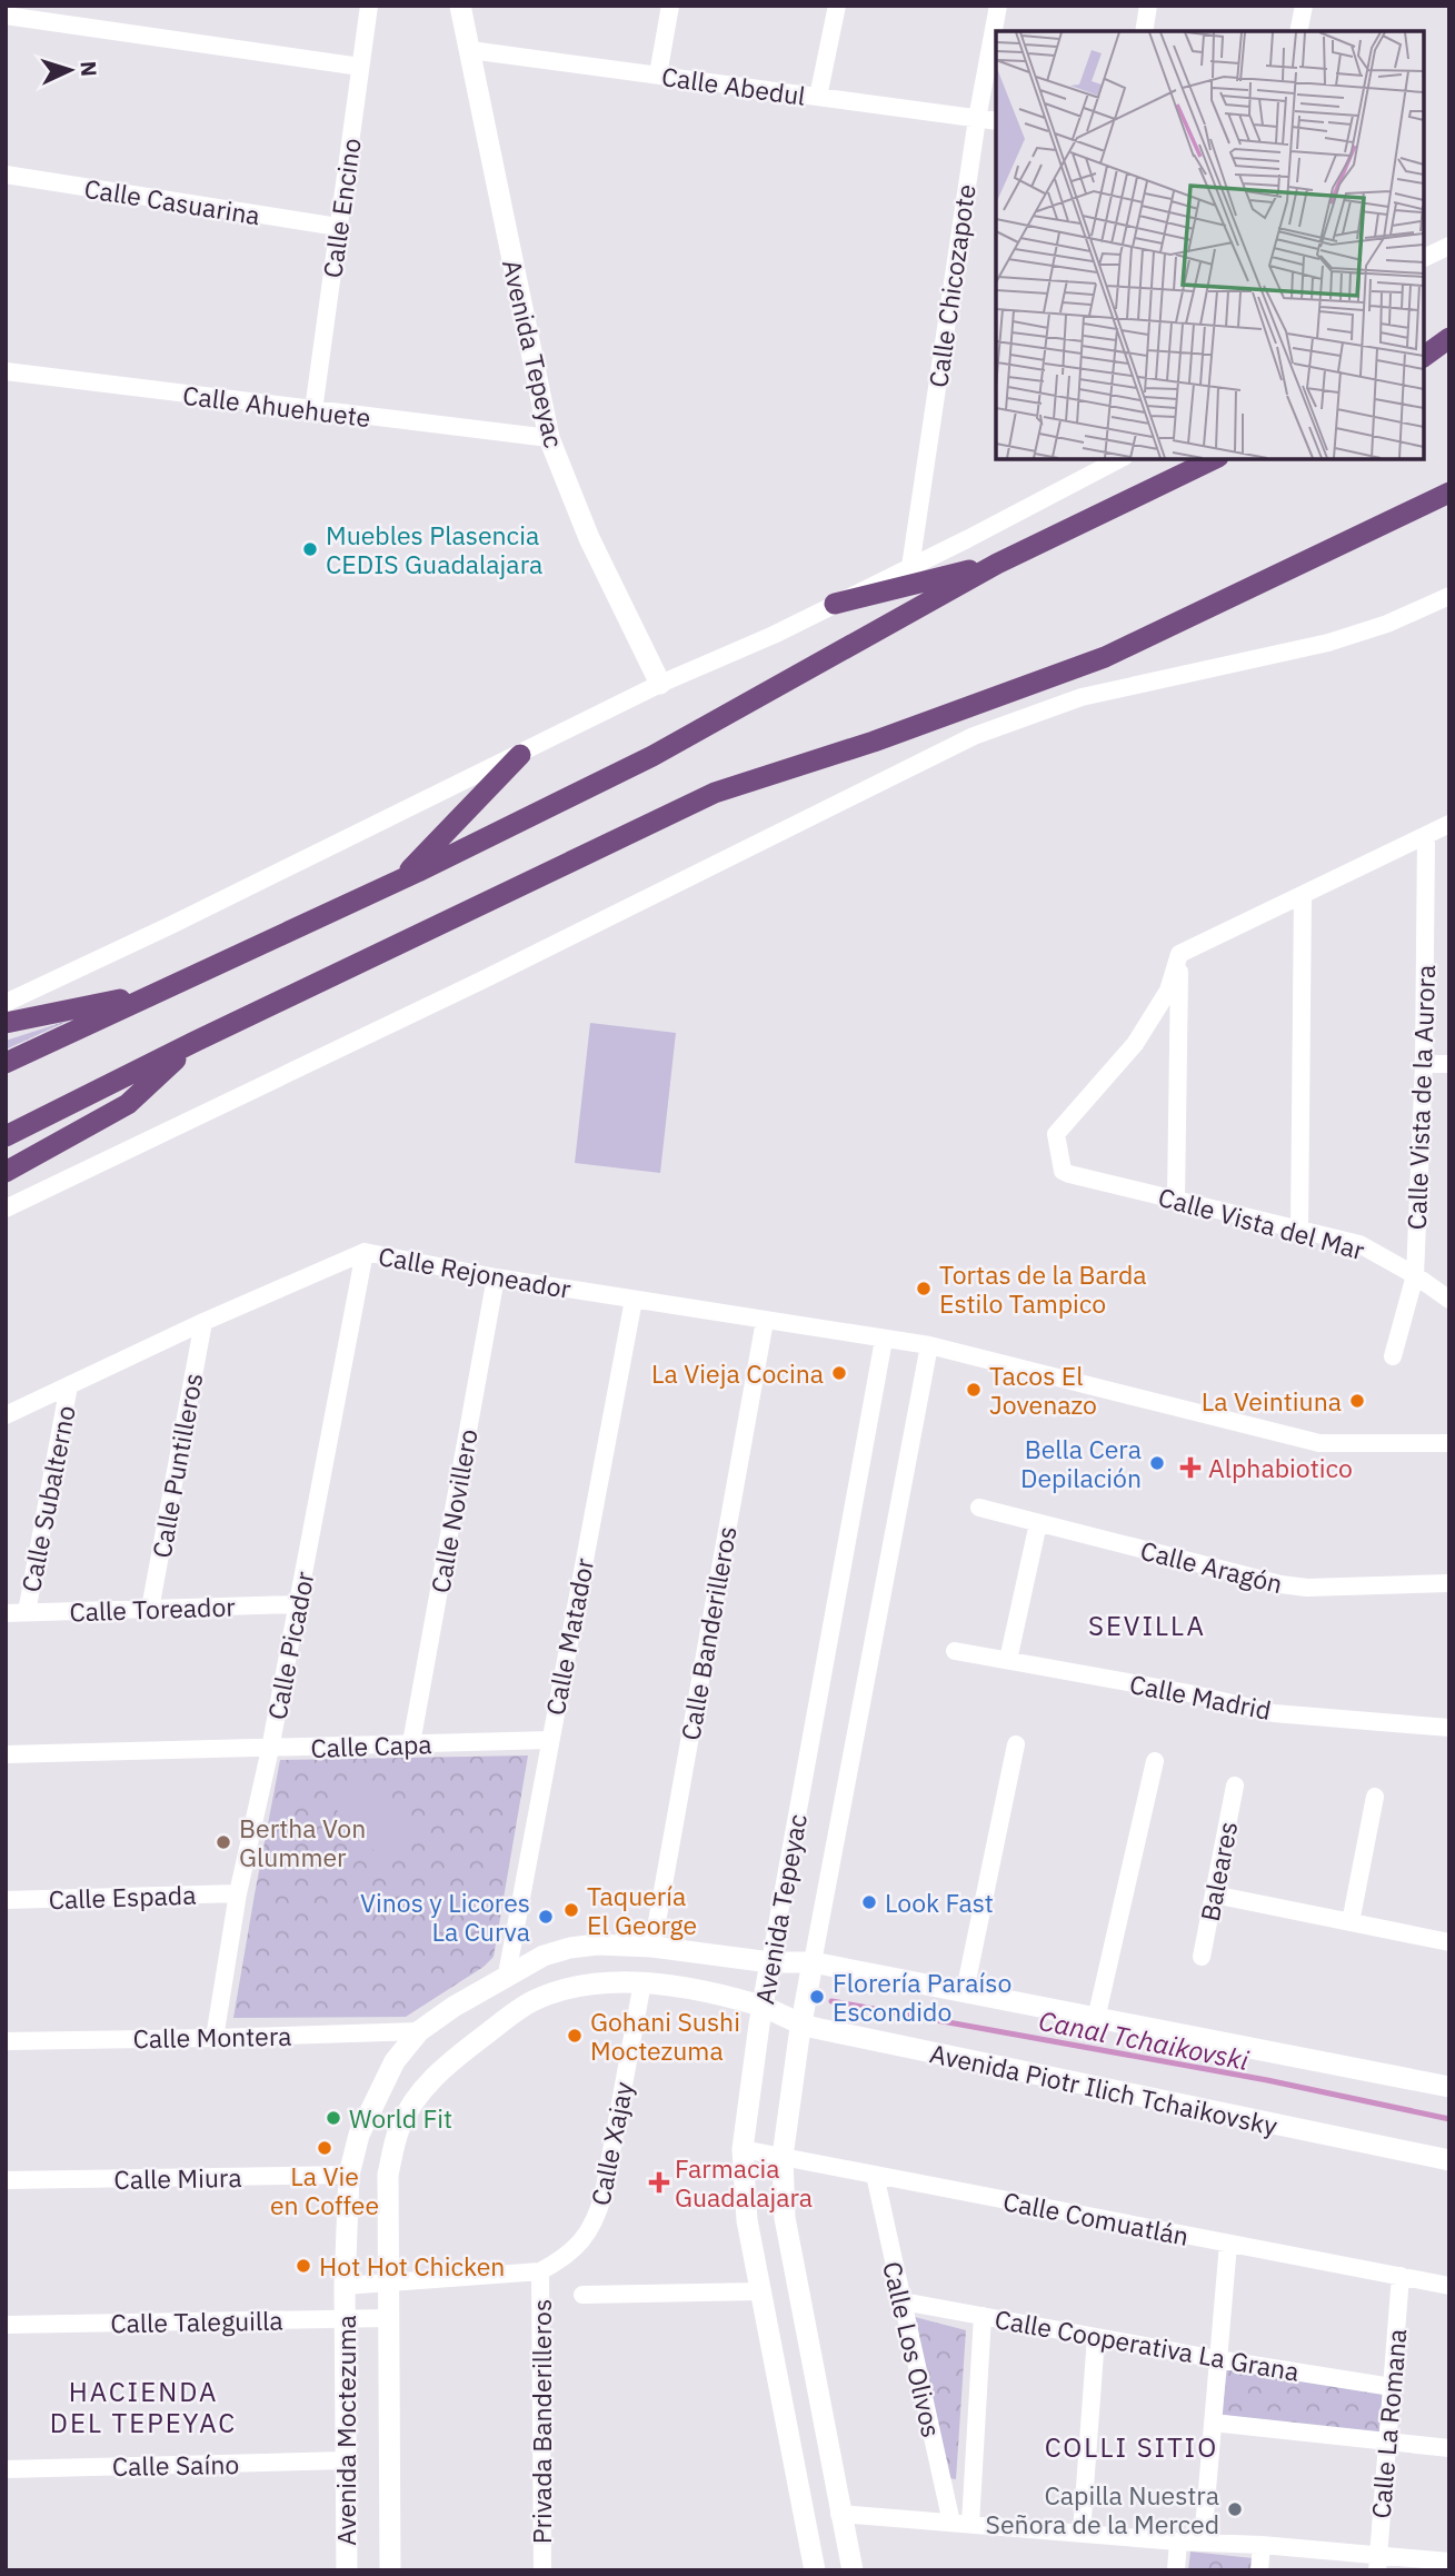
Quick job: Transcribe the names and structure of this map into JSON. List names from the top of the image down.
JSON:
{
  "streets": {
    "street": [
      "Calle Abedul",
      "Calle Casuarina",
      "Calle Encino",
      "Calle Chicozapote",
      "Avenida Tepeyac",
      "Calle Ahuehuete",
      "Calle Vista de la Aurora",
      "Calle Vista del Mar",
      "Calle Rejoneador",
      "Calle Puntilleros",
      "Calle Subalterno",
      "Calle Novillero",
      "Calle Aragón",
      "Calle Toreador",
      "Calle Banderilleros",
      "Calle Matador",
      "Calle Picador",
      "Calle Madrid",
      "Calle Capa",
      "Baleares",
      "Calle Espada",
      "Calle Montera",
      "Avenida Piotr Ilich Tchaikovsky",
      "Calle Xajay",
      "Calle Miura",
      "Calle Comuatlán",
      "Calle Taleguilla",
      "Calle Cooperativa La Grana",
      "Calle Los Olivos",
      "Privada Banderilleros",
      "Calle La Romana",
      "Avenida Moctezuma",
      "Calle Saíno"
    ]
  },
  "crossings": [
    ["Calle Abedul", "Calle Chicozapote"],
    ["Calle Abedul", "Avenida Tepeyac"],
    ["Calle Casuarina", "Calle Encino"],
    ["Calle Encino", "Calle Ahuehuete"],
    ["Avenida Tepeyac", "Calle Ahuehuete"],
    ["Avenida Tepeyac", "Calle Rejoneador"],
    ["Avenida Tepeyac", "Avenida Piotr Ilich Tchaikovsky"],
    ["Avenida Tepeyac", "Calle Comuatlán"],
    ["Avenida Tepeyac", "Avenida Moctezuma"],
    ["Calle Vista de la Aurora", "Calle Vista del Mar"],
    ["Calle Rejoneador", "Calle Puntilleros"],
    ["Calle Rejoneador", "Calle Subalterno"],
    ["Calle Rejoneador", "Calle Novillero"],
    ["Calle Rejoneador", "Calle Banderilleros"],
    ["Calle Rejoneador", "Calle Matador"],
    ["Calle Rejoneador", "Calle Picador"],
    ["Calle Puntilleros", "Calle Toreador"],
    ["Calle Subalterno", "Calle Toreador"],
    ["Calle Novillero", "Calle Capa"],
    ["Calle Toreador", "Calle Picador"],
    ["Calle Banderilleros", "Avenida Moctezuma"],
    ["Calle Matador", "Calle Capa"],
    ["Calle Matador", "Avenida Moctezuma"],
    ["Calle Picador", "Calle Capa"],
    ["Calle Picador", "Calle Espada"],
    ["Calle Picador", "Calle Montera"],
    ["Calle Montera", "Avenida Moctezuma"],
    ["Avenida Piotr Ilich Tchaikovsky", "Avenida Moctezuma"],
    ["Calle Xajay", "Privada Banderilleros"],
    ["Calle Xajay", "Avenida Moctezuma"],
    ["Calle Miura", "Avenida Moctezuma"],
    ["Calle Comuatlán", "Calle Los Olivos"],
    ["Calle Comuatlán", "Calle La Romana"],
    ["Calle Taleguilla", "Avenida Moctezuma"],
    ["Calle Cooperativa La Grana", "Calle Los Olivos"],
    ["Calle Cooperativa La Grana", "Calle La Romana"],
    ["Avenida Moctezuma", "Calle Saíno"]
  ],
  "districts": ["SEVILLA", "HACIENDA DEL TEPEYAC", "COLLI SITIO"],
  "water": ["Canal Tchaikovski"],
  "places": {
    "other": [
      "Muebles Plasencia CEDIS Guadalajara",
      "Tortas de la Barda Estilo Tampico",
      "La Vieja Cocina",
      "Tacos El Jovenazo",
      "La Veintiuna",
      "Bella Cera Depilación",
      "Bertha Von Glummer",
      "Look Fast",
      "Taquería El George",
      "Vinos y Licores La Curva",
      "Florería Paraíso Escondido",
      "Gohani Sushi Moctezuma",
      "World Fit",
      "La Vie en Coffee",
      "Hot Hot Chicken",
      "Capilla Nuestra Señora de la Merced"
    ],
    "health": ["Alphabiotico", "Farmacia Guadalajara"]
  },
  "north": "right"
}
